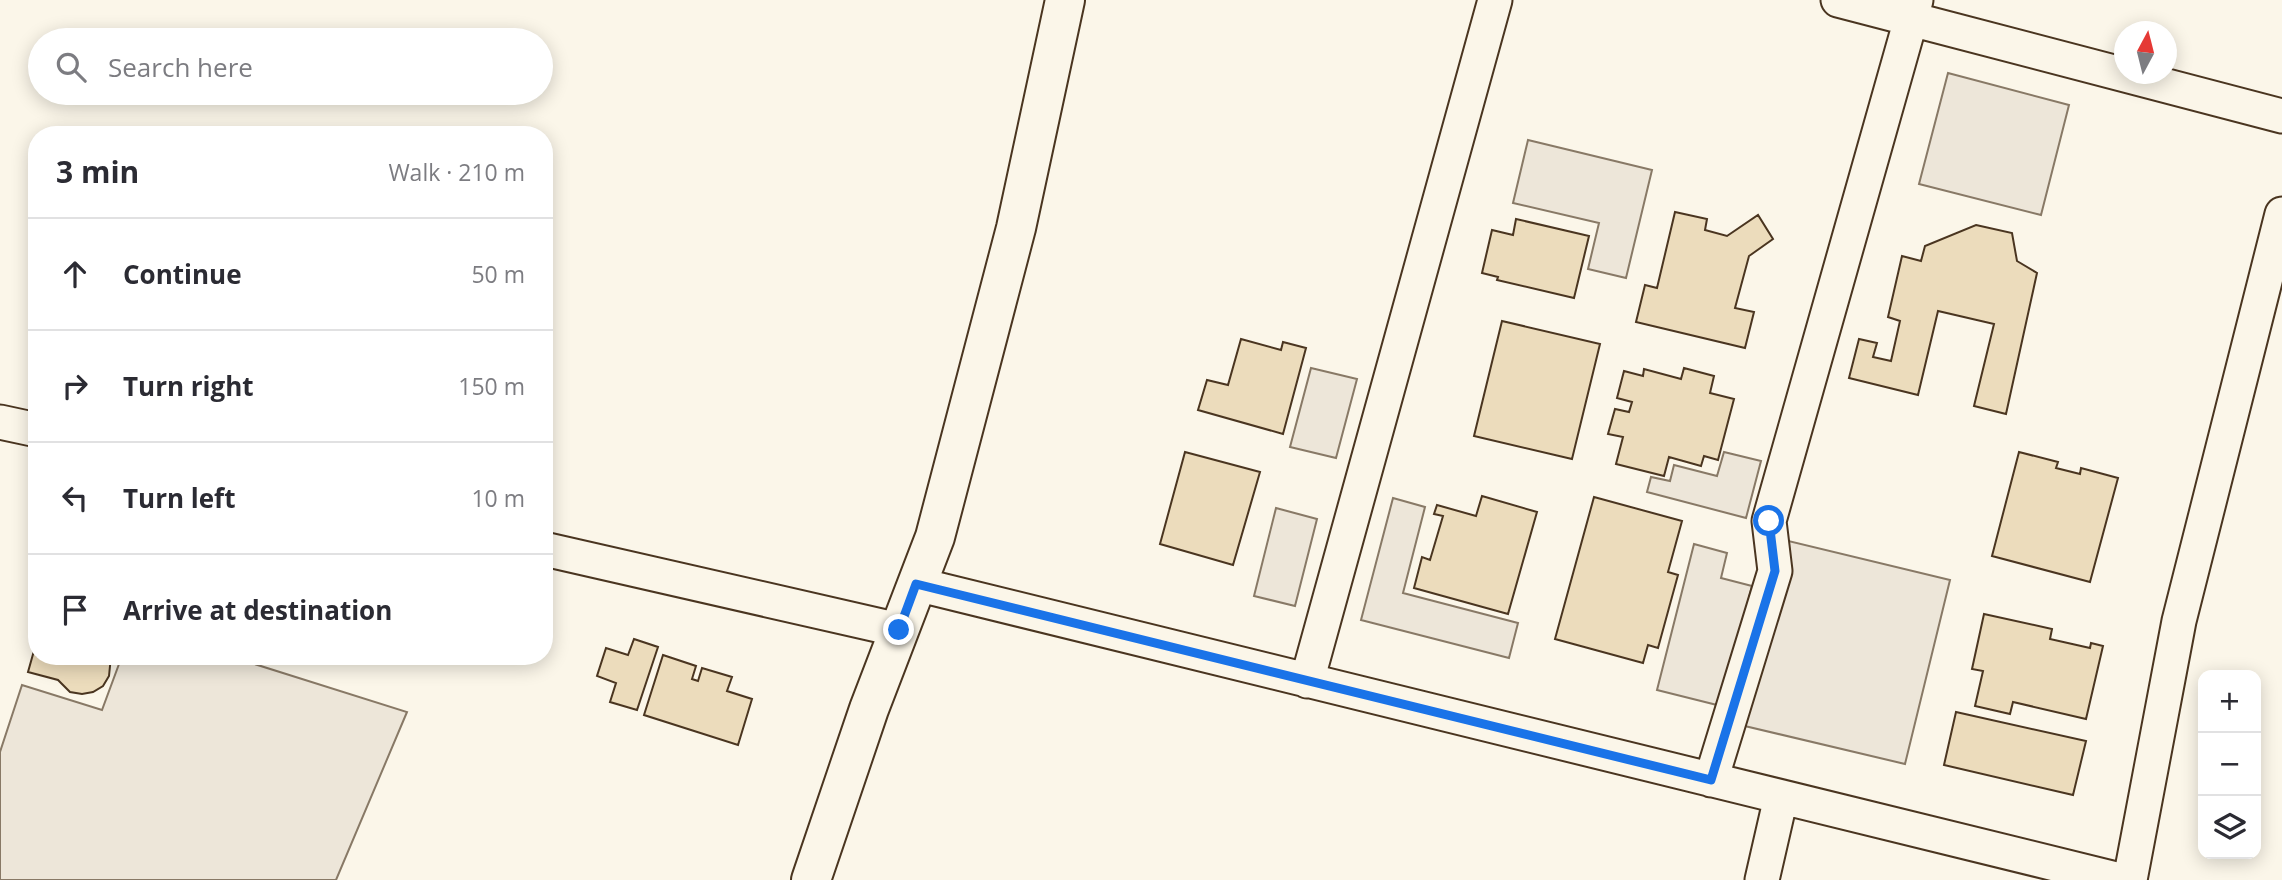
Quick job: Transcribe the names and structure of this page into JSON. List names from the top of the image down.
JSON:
{
  "north": "top",
  "page": {
    "search": "Search here",
    "heading": ["3 min", "Walk · 210 m"],
    "list": [
      ["Continue", "50 m"],
      ["Turn right", "150 m"],
      ["Turn left", "10 m"],
      "Arrive at destination"
    ],
    "map_buttons": ["+", "−"]
  }
}
